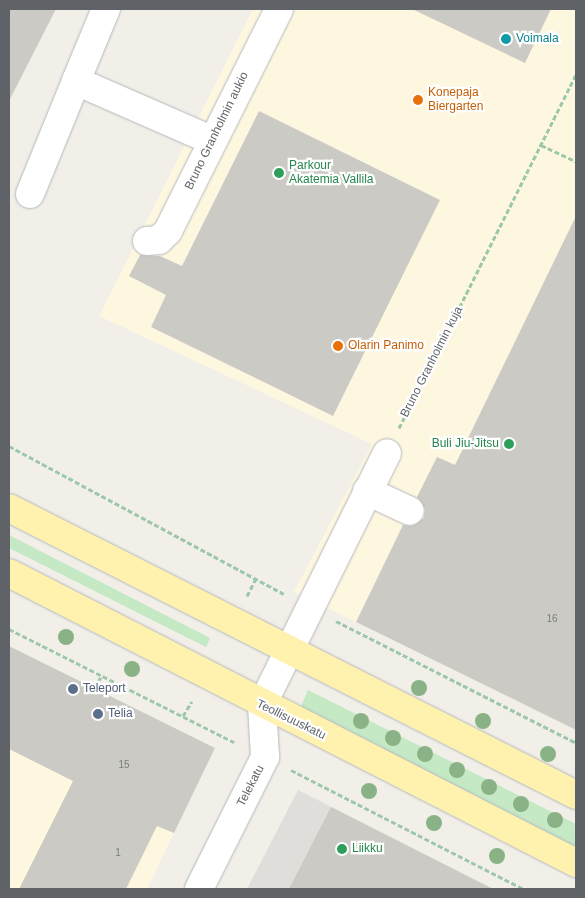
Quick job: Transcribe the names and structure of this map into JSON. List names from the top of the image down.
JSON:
{
  "streets": {
    "main road": ["Teollisuuskatu"],
    "street": ["Bruno Granholmin aukio", "Telekatu"],
    "path": ["Bruno Granholmin kuja"]
  },
  "crossings": [
    ["Teollisuuskatu", "Telekatu"]
  ],
  "places": [
    "Voimala",
    "Konepaja Biergarten",
    "Parkour Akatemia Vallila",
    "Olarin Panimo",
    "Buli Jiu-Jitsu",
    "Teleport",
    "Telia",
    "Liikku"
  ],
  "house_numbers": ["16", "15", "1"]
}
